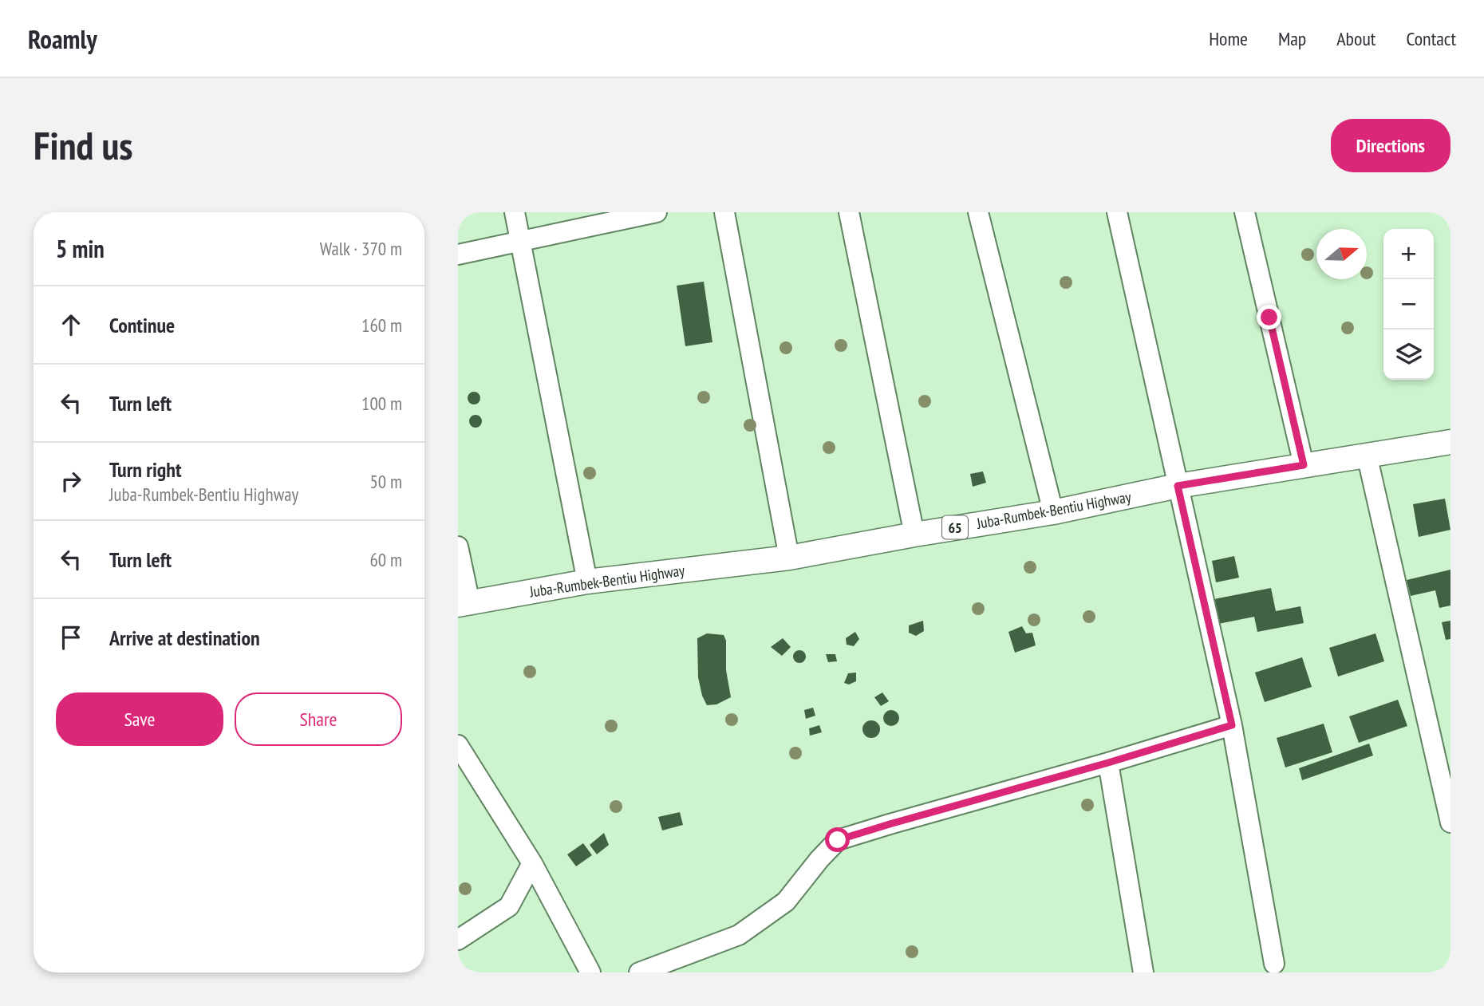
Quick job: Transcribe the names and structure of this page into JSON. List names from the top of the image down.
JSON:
{
  "streets": {
    "main road": ["Juba-Rumbek-Bentiu Highway", "65"]
  },
  "north": "right",
  "page": {
    "header": "Roamly",
    "nav": [
      "Home",
      "Map",
      "About",
      "Contact"
    ],
    "buttons": [
      "Directions",
      ["Save", "Share"]
    ],
    "title": "Find us",
    "heading": ["5 min", "Walk · 370 m"],
    "map_buttons": ["+", "−"],
    "list": [
      ["Continue", "160 m"],
      ["Turn left", "100 m"],
      ["Turn right", "Juba-Rumbek-Bentiu Highway", "50 m"],
      ["Turn left", "60 m"],
      "Arrive at destination"
    ]
  }
}
